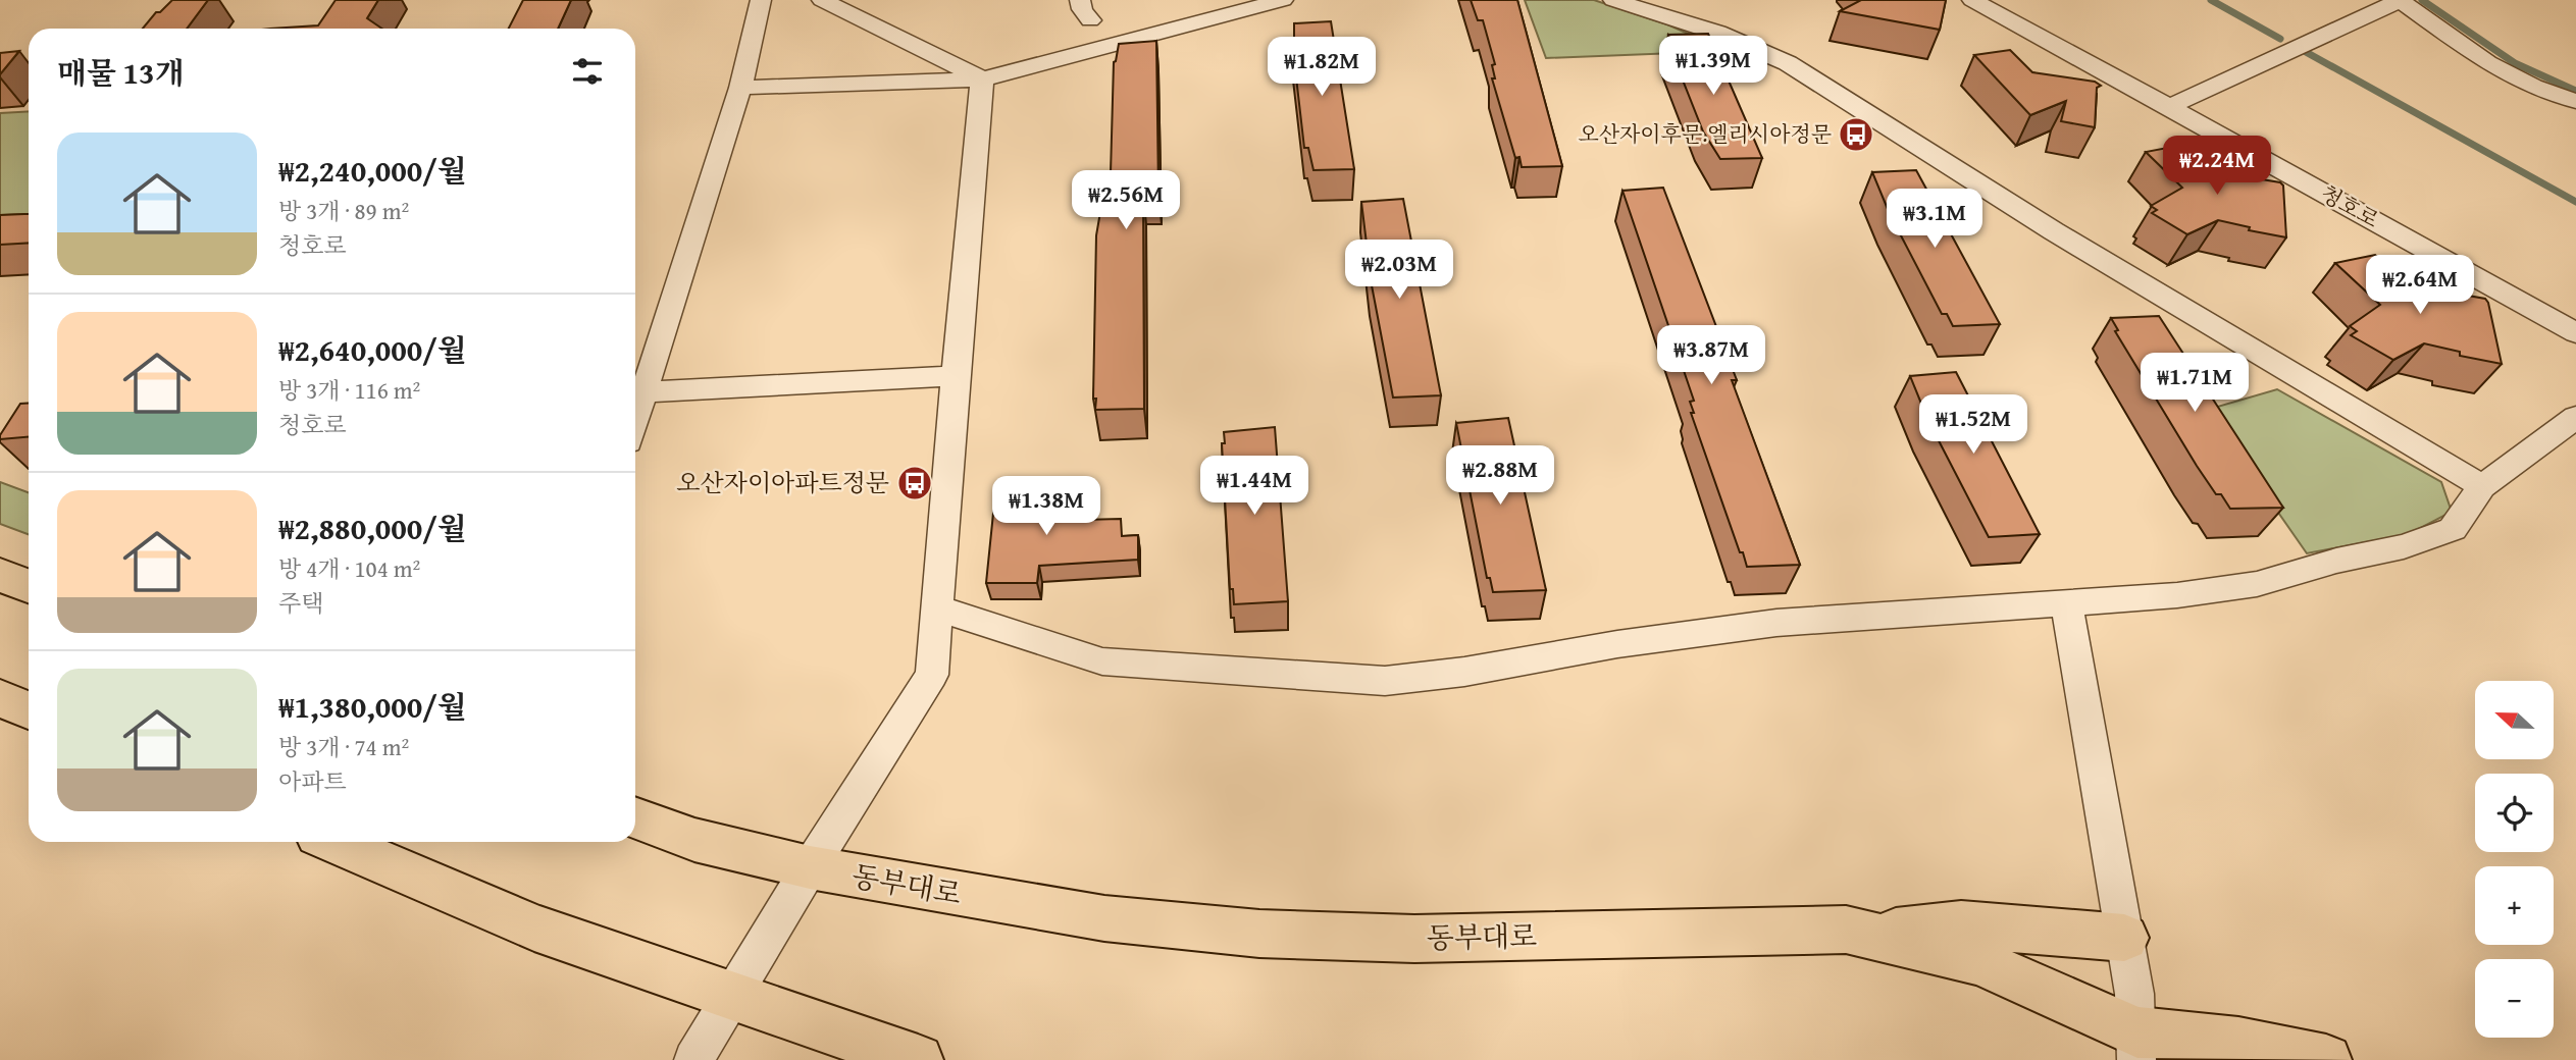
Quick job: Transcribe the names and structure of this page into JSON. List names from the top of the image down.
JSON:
{
  "streets": {
    "main road": ["동부대로"],
    "street": ["청호로"]
  },
  "places": {
    "bus stop": ["오산자이후문.엘리시아정문", "오산자이아파트정문"]
  },
  "north": "left",
  "page": {
    "heading": "매물 13개",
    "price": [
      "₩1.39M",
      "₩1.82M",
      "₩2.24M",
      "₩2.56M",
      "₩3.1M",
      "₩2.03M",
      "₩2.64M",
      "₩3.87M",
      "₩1.71M",
      "₩1.52M",
      "₩2.88M",
      "₩1.44M",
      "₩1.38M"
    ],
    "list": [
      {
        "name": "₩2,240,000/월",
        "note": "방 3개 · 89 m² · 청호로"
      },
      {
        "name": "₩2,640,000/월",
        "note": "방 3개 · 116 m² · 청호로"
      },
      {
        "name": "₩2,880,000/월",
        "note": "방 4개 · 104 m² · 주택"
      },
      {
        "name": "₩1,380,000/월",
        "note": "방 3개 · 74 m² · 아파트"
      }
    ],
    "map_buttons": ["+", "−"]
  }
}
